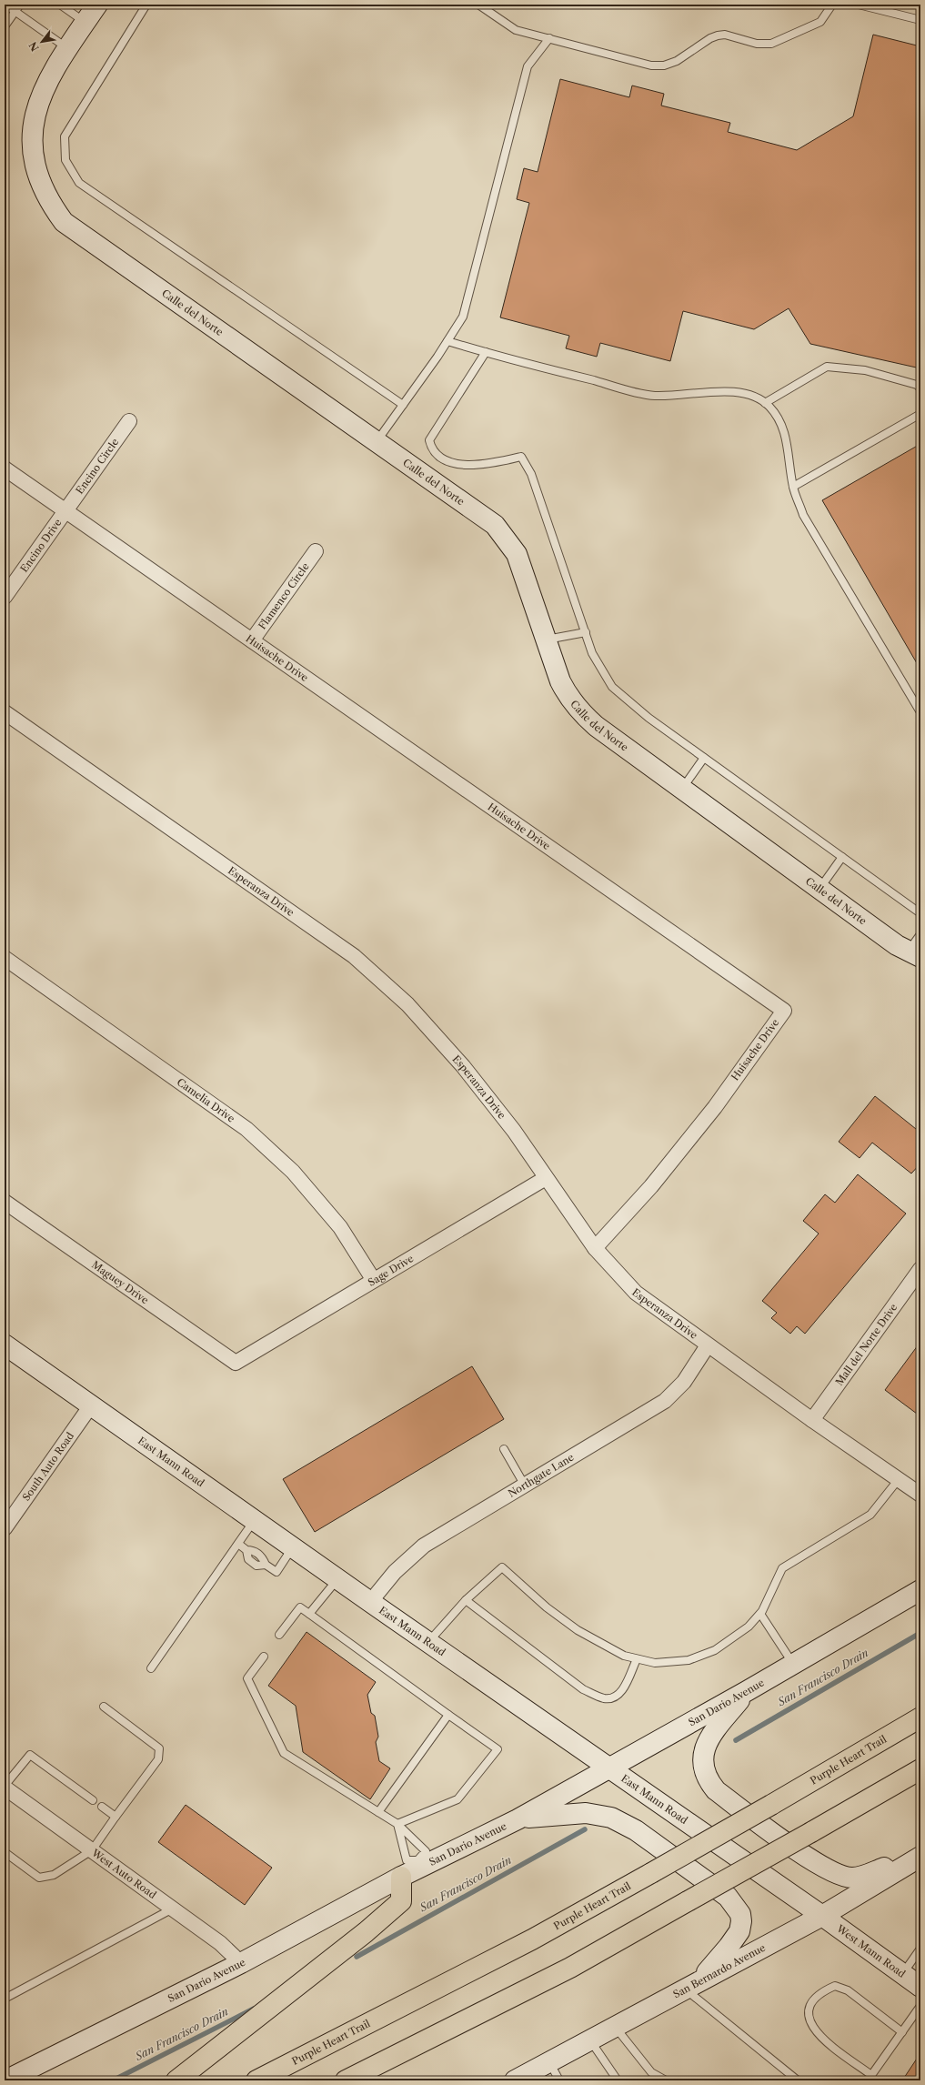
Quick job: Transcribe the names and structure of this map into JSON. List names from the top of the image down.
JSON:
{
  "streets": {
    "highway": ["Purple Heart Trail"],
    "street": [
      "Calle del Norte",
      "Encino Circle",
      "Encino Drive",
      "Flamenco Circle",
      "Huisache Drive",
      "Esperanza Drive",
      "Camelia Drive",
      "Sage Drive",
      "Maguey Drive",
      "Mall del Norte Drive",
      "East Mann Road",
      "South Auto Road",
      "Northgate Lane",
      "San Dario Avenue",
      "West Auto Road",
      "West Mann Road",
      "San Bernardo Avenue"
    ]
  },
  "crossings": [
    ["Encino Circle", "Encino Drive"],
    ["Encino Circle", "Huisache Drive"],
    ["Encino Drive", "Huisache Drive"],
    ["Flamenco Circle", "Huisache Drive"],
    ["Huisache Drive", "Esperanza Drive"],
    ["Esperanza Drive", "Sage Drive"],
    ["Esperanza Drive", "Mall del Norte Drive"],
    ["Esperanza Drive", "Northgate Lane"],
    ["Camelia Drive", "Sage Drive"],
    ["Sage Drive", "Maguey Drive"],
    ["East Mann Road", "South Auto Road"],
    ["East Mann Road", "Northgate Lane"],
    ["East Mann Road", "San Dario Avenue"],
    ["East Mann Road", "West Mann Road"],
    ["East Mann Road", "San Bernardo Avenue"],
    ["San Dario Avenue", "West Auto Road"],
    ["West Mann Road", "San Bernardo Avenue"]
  ],
  "water": ["San Francisco Drain"],
  "north": "bottom left"
}
